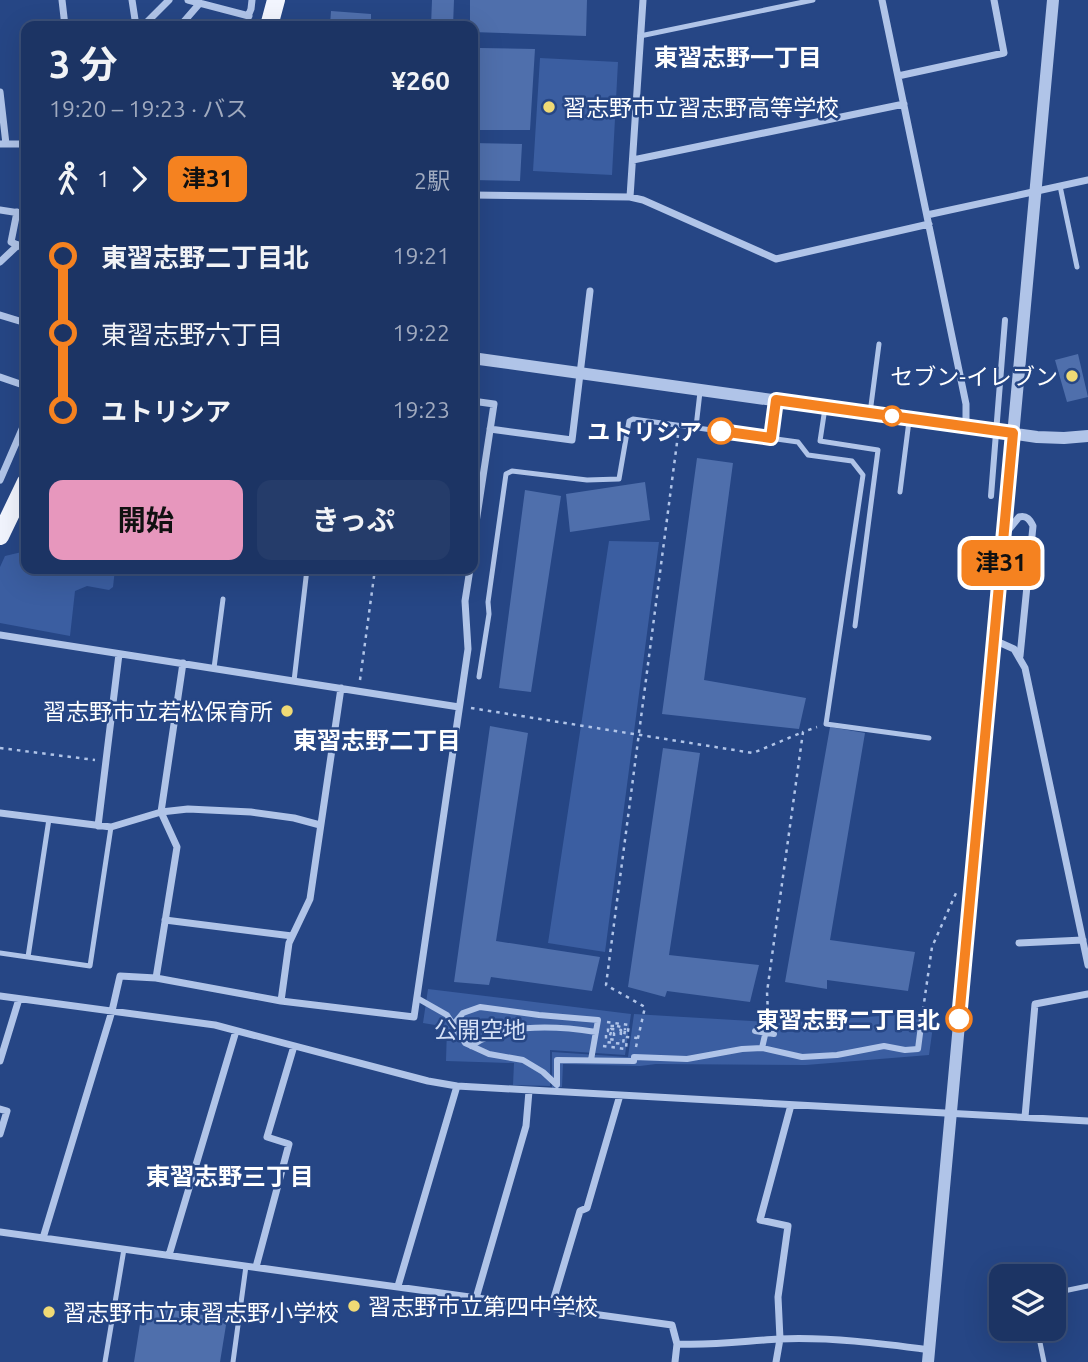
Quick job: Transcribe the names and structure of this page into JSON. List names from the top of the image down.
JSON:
{
  "districts": ["東習志野一丁目", "東習志野二丁目", "東習志野三丁目"],
  "parks": ["公開空地"],
  "places": [
    "習志野市立習志野高等学校",
    "セブン-イレブン",
    "ユトリシア",
    "習志野市立若松保育所",
    "東習志野二丁目北",
    "習志野市立第四中学校",
    "習志野市立東習志野小学校"
  ],
  "lines": ["bus line 津31"],
  "page": {
    "on_map": "津31",
    "heading": ["3 分", "19:20 – 19:23 · バス", "¥260"],
    "legs": ["1", "津31", "2駅"],
    "list": [
      {
        "name": "東習志野二丁目北",
        "value": "19:21"
      },
      {
        "name": "東習志野六丁目",
        "value": "19:22"
      },
      {
        "name": "ユトリシア",
        "value": "19:23"
      }
    ],
    "buttons": ["開始", "きっぷ"]
  }
}
